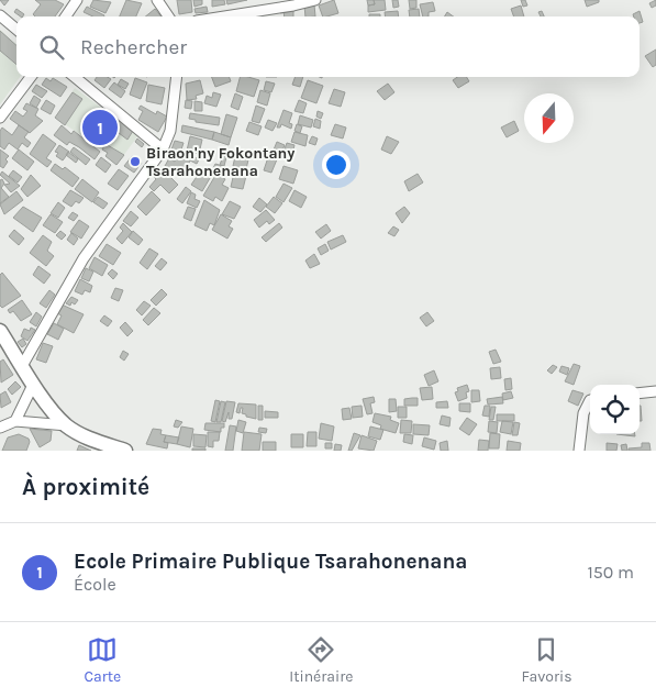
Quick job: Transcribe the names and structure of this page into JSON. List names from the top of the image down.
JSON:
{
  "places": ["Biraon'ny Fokontany Tsarahonenana"],
  "north": "bottom",
  "page": {
    "search": "Rechercher",
    "pins": "1",
    "heading": "À proximité",
    "list": [
      {
        "mark": "1",
        "name": "Ecole Primaire Publique Tsarahonenana",
        "note": "École",
        "value": "150 m"
      }
    ],
    "nav": ["Carte", "Itinéraire", "Favoris"]
  }
}
